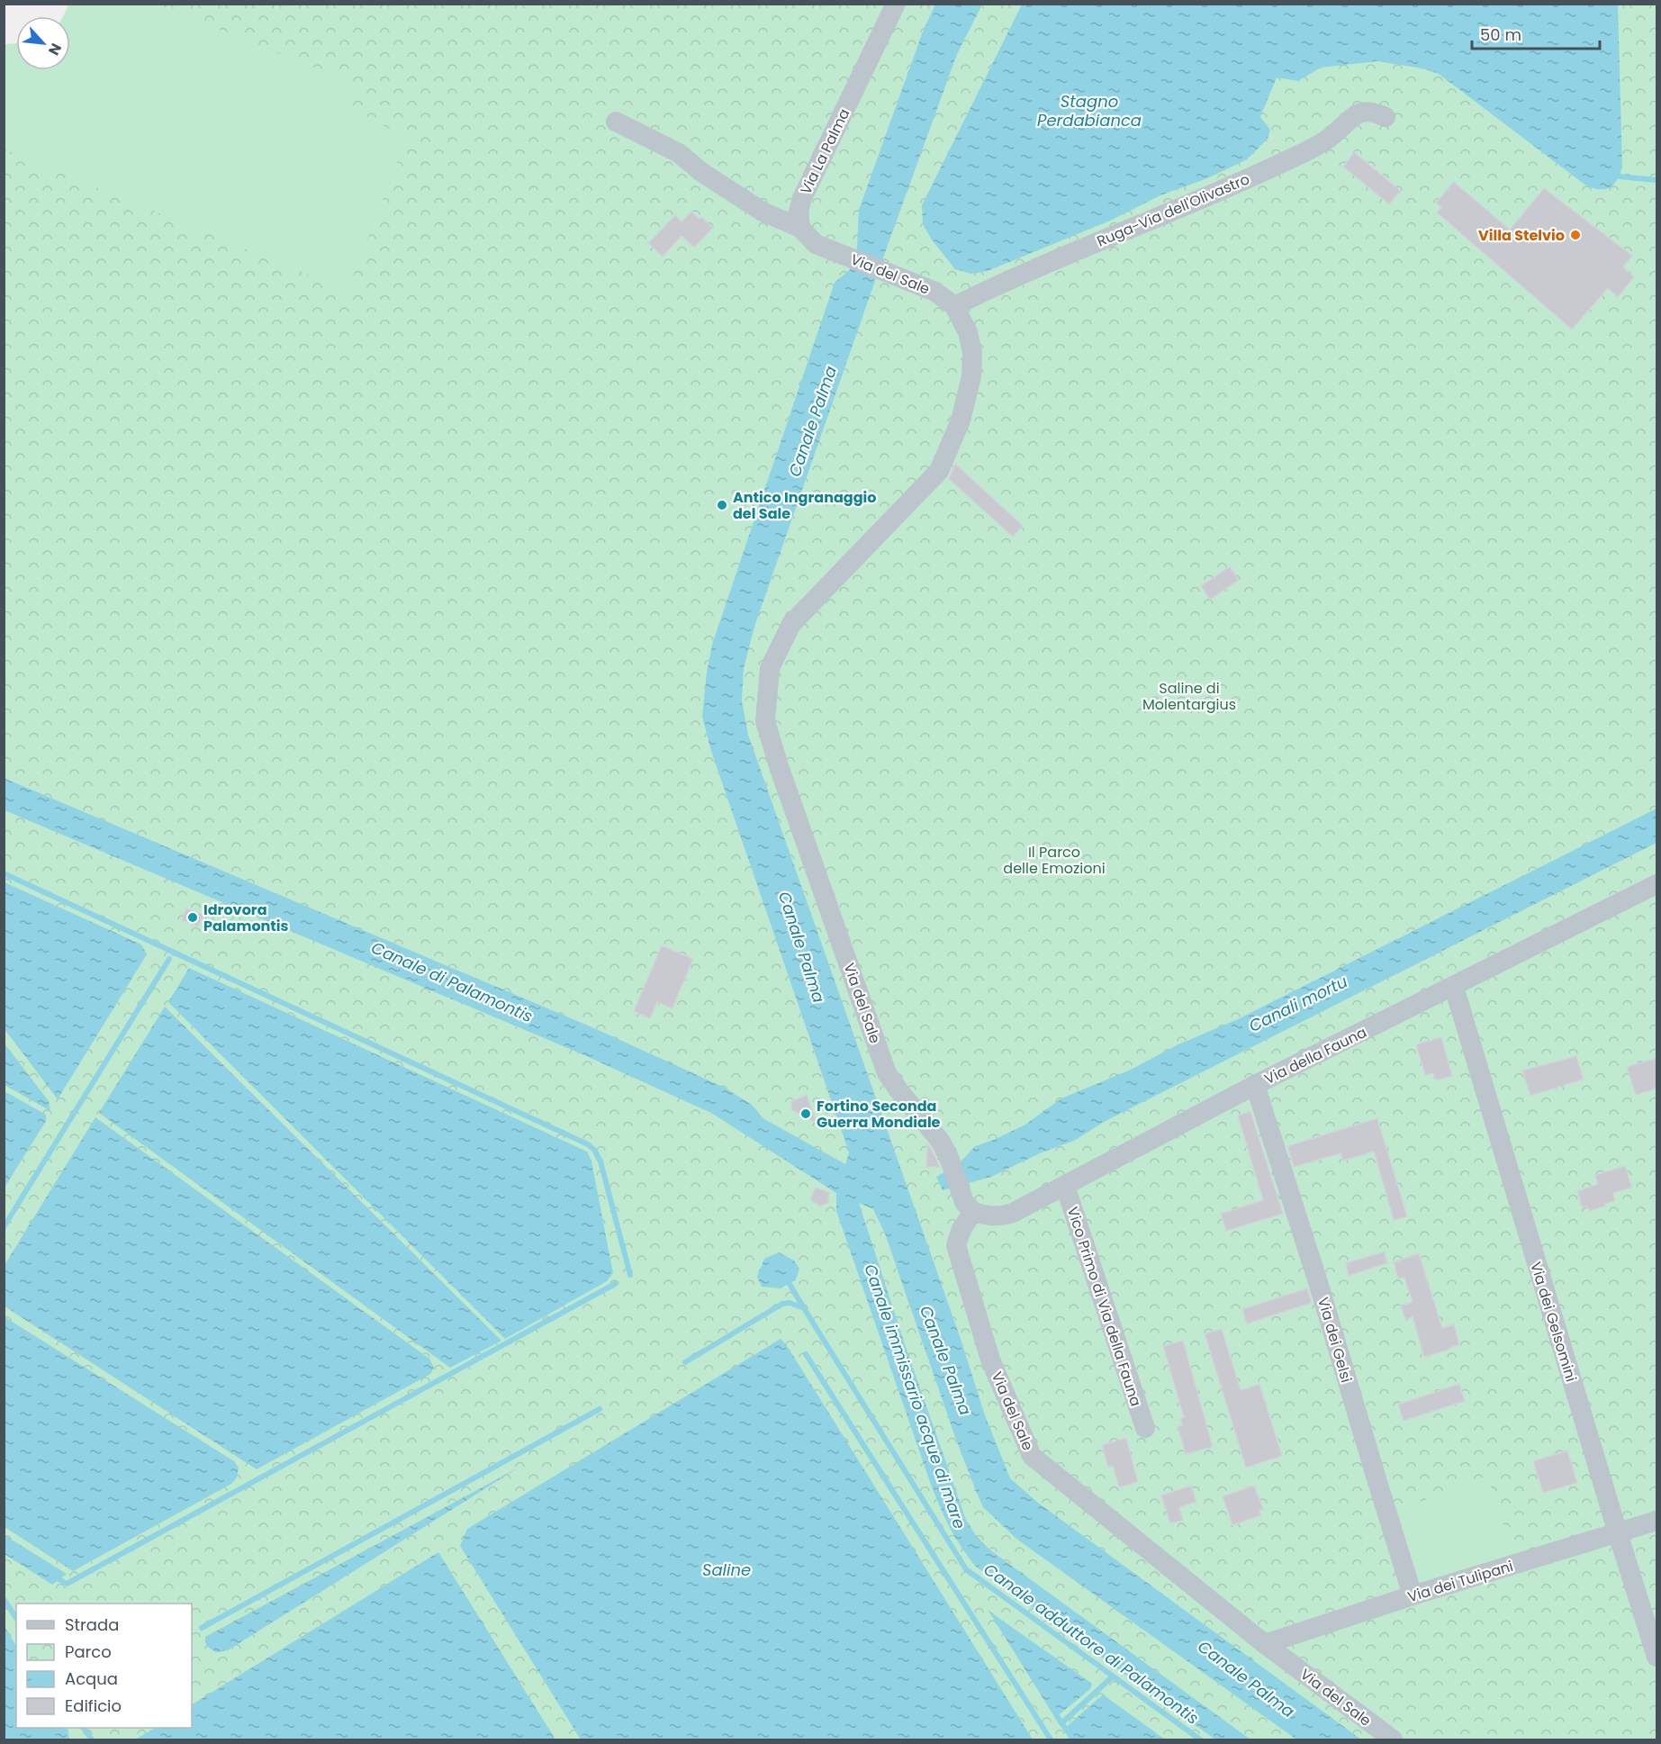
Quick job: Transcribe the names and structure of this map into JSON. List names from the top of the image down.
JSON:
{
  "streets": {
    "street": [
      "Via La Palma",
      "Ruga-Via dell'Olivastro",
      "Via del Sale",
      "Via della Fauna",
      "Vico Primo di Via della Fauna",
      "Via dei Gelsomini",
      "Via dei Gelsi",
      "Via dei Tulipani"
    ]
  },
  "crossings": [
    ["Via La Palma", "Via del Sale"],
    ["Ruga-Via dell'Olivastro", "Via del Sale"],
    ["Via del Sale", "Via della Fauna"],
    ["Via del Sale", "Via dei Tulipani"],
    ["Via della Fauna", "Vico Primo di Via della Fauna"],
    ["Via della Fauna", "Via dei Gelsomini"],
    ["Via della Fauna", "Via dei Gelsi"],
    ["Via dei Gelsomini", "Via dei Tulipani"],
    ["Via dei Gelsi", "Via dei Tulipani"]
  ],
  "water": [
    "Stagno Perdabianca",
    "Canale Palma",
    "Canale di Palamontis",
    "Canali mortu",
    "Canale immissario acque di mare",
    "Saline",
    "Canale adduttore di Palamontis"
  ],
  "parks": ["Saline di Molentargius", "Il Parco delle Emozioni"],
  "places": [
    "Villa Stelvio",
    "Antico Ingranaggio del Sale",
    "Idrovora Palamontis",
    "Fortino Seconda Guerra Mondiale"
  ],
  "legend": [
    "Strada",
    "Parco",
    "Acqua",
    "Edificio"
  ],
  "scale_bar": "50 m",
  "north": "bottom right"
}
